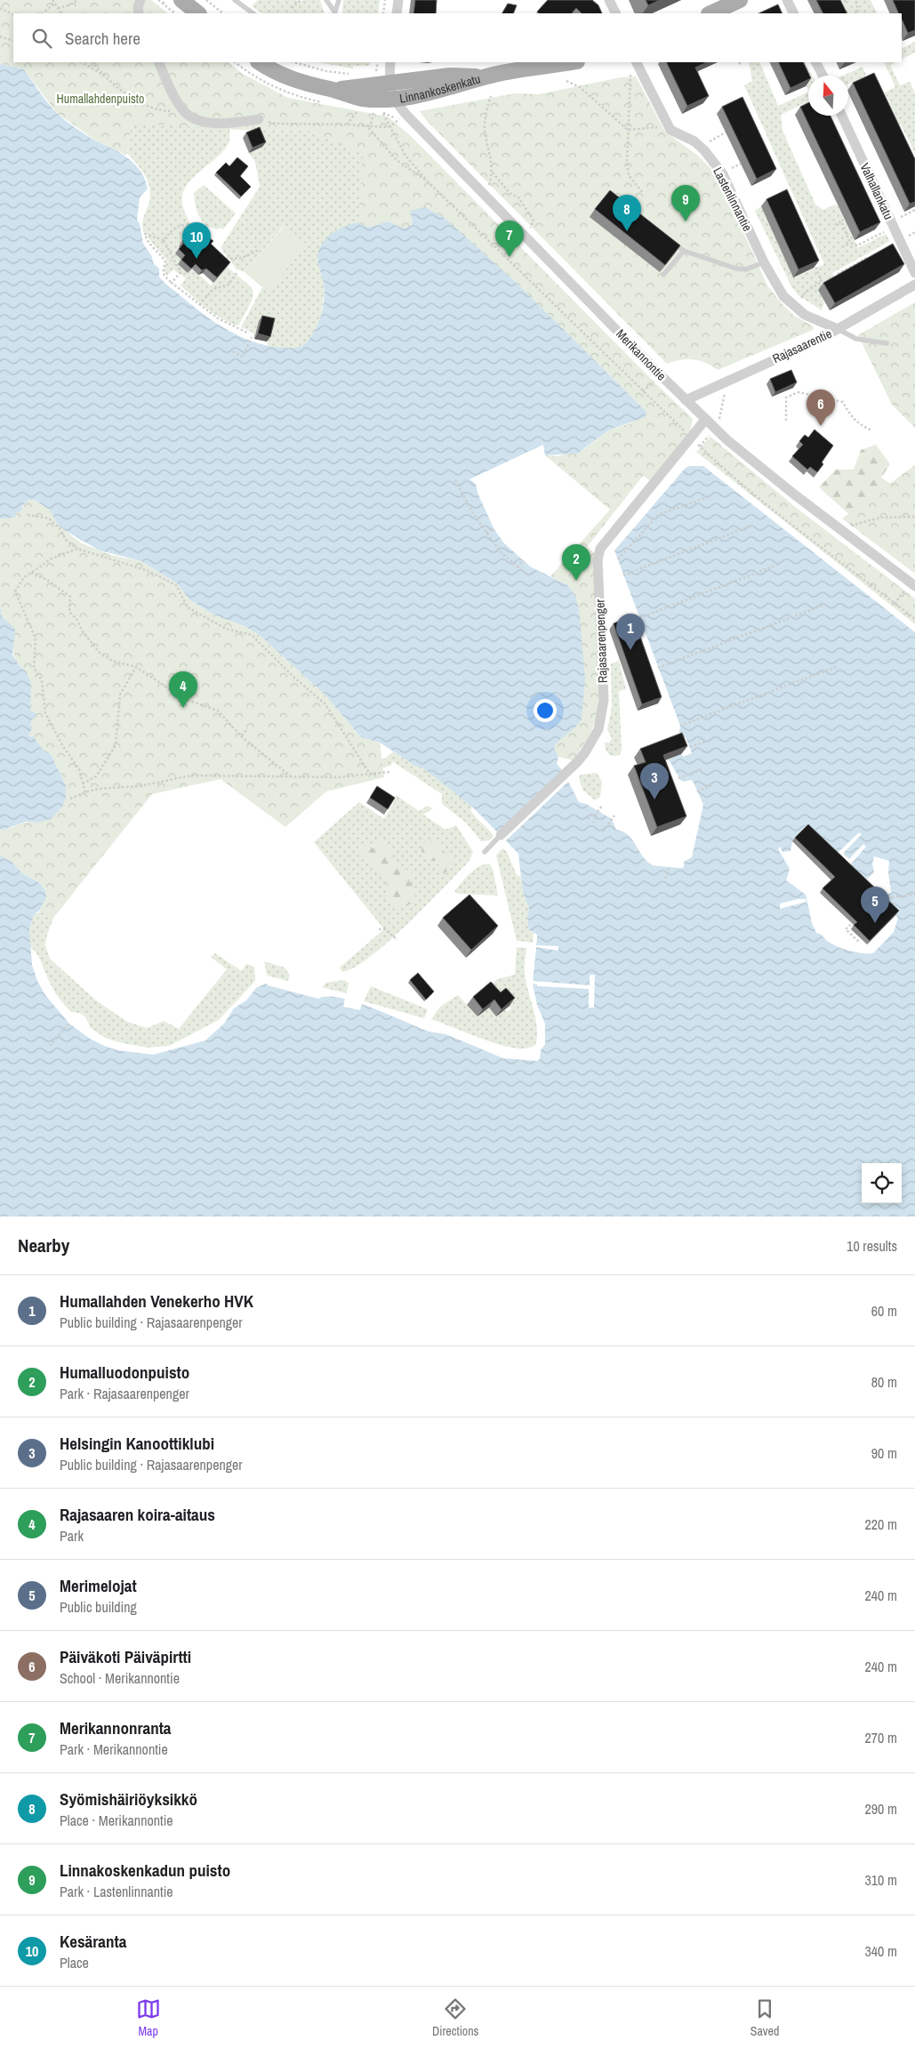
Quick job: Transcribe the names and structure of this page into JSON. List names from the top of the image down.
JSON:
{
  "streets": {
    "main road": ["Linnankoskenkatu"],
    "street": [
      "Valhallankatu",
      "Lastenlinnantie",
      "Rajasaarentie",
      "Merikannontie",
      "Rajasaarenpenger"
    ]
  },
  "crossings": [
    ["Linnankoskenkatu", "Merikannontie"],
    ["Lastenlinnantie", "Rajasaarentie"],
    ["Rajasaarentie", "Merikannontie"],
    ["Merikannontie", "Rajasaarenpenger"]
  ],
  "parks": ["Humallahdenpuisto"],
  "north": "top",
  "page": {
    "search": "Search here",
    "pins": [
      "9",
      "8",
      "7",
      "10",
      "6",
      "2",
      "1",
      "4",
      "3",
      "5"
    ],
    "heading": ["Nearby", "10 results"],
    "list": [
      {
        "mark": "1",
        "name": "Humallahden Venekerho HVK",
        "note": "Public building · Rajasaarenpenger",
        "value": "60 m"
      },
      {
        "mark": "2",
        "name": "Humalluodonpuisto",
        "note": "Park · Rajasaarenpenger",
        "value": "80 m"
      },
      {
        "mark": "3",
        "name": "Helsingin Kanoottiklubi",
        "note": "Public building · Rajasaarenpenger",
        "value": "90 m"
      },
      {
        "mark": "4",
        "name": "Rajasaaren koira-aitaus",
        "note": "Park",
        "value": "220 m"
      },
      {
        "mark": "5",
        "name": "Merimelojat",
        "note": "Public building",
        "value": "240 m"
      },
      {
        "mark": "6",
        "name": "Päiväkoti Päiväpirtti",
        "note": "School · Merikannontie",
        "value": "240 m"
      },
      {
        "mark": "7",
        "name": "Merikannonranta",
        "note": "Park · Merikannontie",
        "value": "270 m"
      },
      {
        "mark": "8",
        "name": "Syömishäiriöyksikkö",
        "note": "Place · Merikannontie",
        "value": "290 m"
      },
      {
        "mark": "9",
        "name": "Linnakoskenkadun puisto",
        "note": "Park · Lastenlinnantie",
        "value": "310 m"
      },
      {
        "mark": "10",
        "name": "Kesäranta",
        "note": "Place",
        "value": "340 m"
      }
    ],
    "nav": ["Map", "Directions", "Saved"]
  }
}
